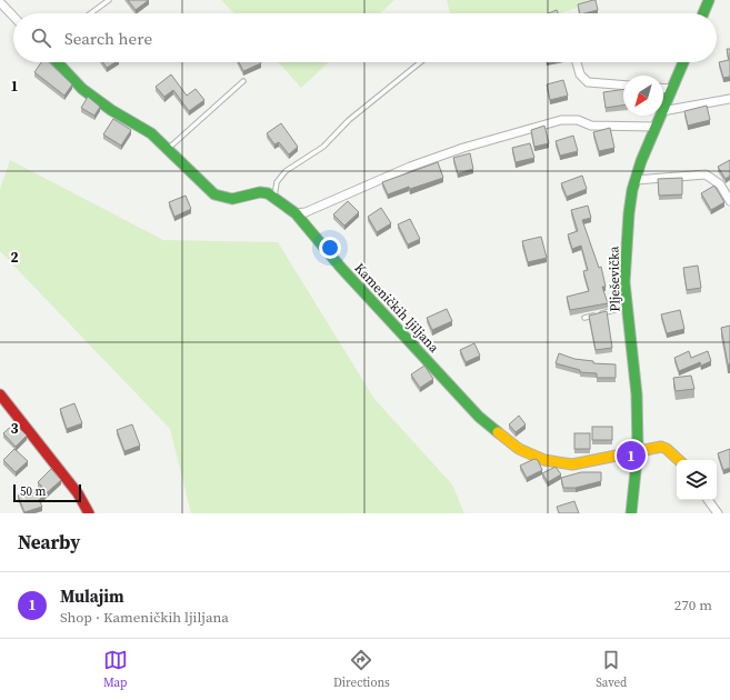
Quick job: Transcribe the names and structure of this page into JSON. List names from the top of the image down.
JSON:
{
  "streets": {
    "street": ["Plješevička", "Kameničkih ljiljana"]
  },
  "crossings": [
    ["Plješevička", "Kameničkih ljiljana"]
  ],
  "scale_bar": "50 m",
  "north": "bottom left",
  "page": {
    "search": "Search here",
    "pins": "1",
    "scale": "50 m",
    "heading": "Nearby",
    "list": [
      {
        "mark": "1",
        "name": "Mulajim",
        "note": "Shop · Kameničkih ljiljana",
        "value": "270 m"
      }
    ],
    "nav": ["Map", "Directions", "Saved"]
  },
  "grid": {
    "rows": ["1", "2", "3"]
  }
}
